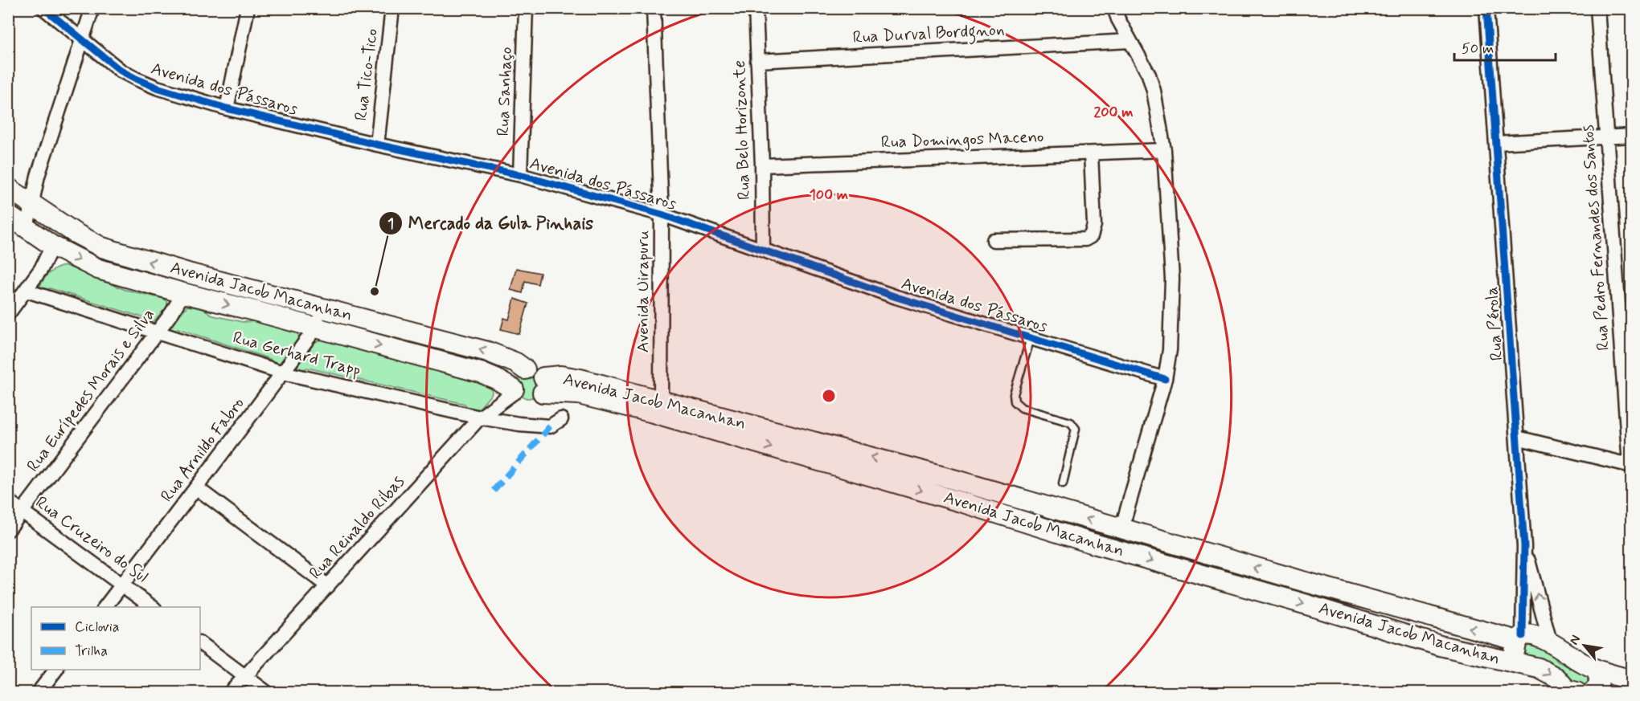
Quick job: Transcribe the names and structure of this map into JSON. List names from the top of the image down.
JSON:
{
  "streets": {
    "main road": ["Avenida Jacob Macanhan"],
    "street": [
      "Rua Durval Bordgnon",
      "Rua Tico-Tico",
      "Avenida dos Pássaros",
      "Rua Sanhaço",
      "Rua Belo Horizonte",
      "Rua Domingos Maceno",
      "Rua Pedro Fernandes dos Santos",
      "Avenida Uirapuru",
      "Rua Pérola",
      "Rua Gerhard Trapp",
      "Rua Eurípedes Morais e Silva",
      "Rua Arnildo Fabro",
      "Rua Reinaldo Ribas",
      "Rua Cruzeiro do Sul"
    ]
  },
  "crossings": [
    ["Rua Durval Bordgnon", "Rua Belo Horizonte"],
    ["Rua Tico-Tico", "Avenida dos Pássaros"],
    ["Avenida dos Pássaros", "Rua Sanhaço"],
    ["Avenida dos Pássaros", "Rua Belo Horizonte"],
    ["Avenida dos Pássaros", "Avenida Uirapuru"],
    ["Rua Belo Horizonte", "Rua Domingos Maceno"],
    ["Avenida Jacob Macanhan", "Avenida Uirapuru"],
    ["Avenida Jacob Macanhan", "Rua Pérola"],
    ["Avenida Jacob Macanhan", "Rua Eurípedes Morais e Silva"],
    ["Avenida Jacob Macanhan", "Rua Arnildo Fabro"],
    ["Avenida Jacob Macanhan", "Rua Reinaldo Ribas"],
    ["Rua Gerhard Trapp", "Rua Eurípedes Morais e Silva"],
    ["Rua Gerhard Trapp", "Rua Arnildo Fabro"],
    ["Rua Gerhard Trapp", "Rua Reinaldo Ribas"],
    ["Rua Eurípedes Morais e Silva", "Rua Cruzeiro do Sul"],
    ["Rua Arnildo Fabro", "Rua Cruzeiro do Sul"]
  ],
  "places": ["Mercado da Gula Pinhais"],
  "legend": ["Ciclovia", "Trilha"],
  "scale_bar": "50 m",
  "north": "top left",
  "rings": ["200 m", "100 m"]
}
